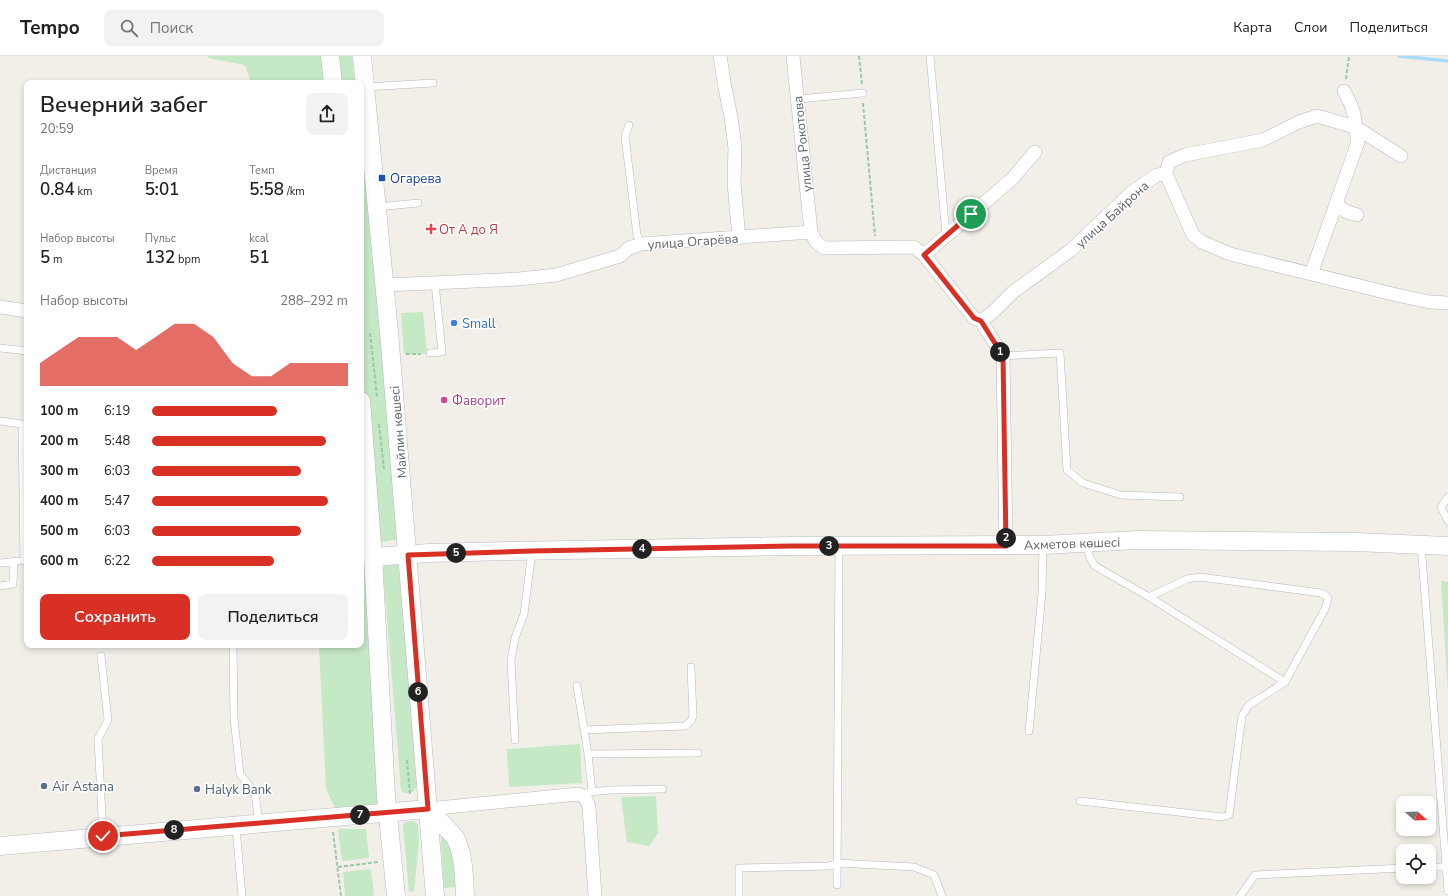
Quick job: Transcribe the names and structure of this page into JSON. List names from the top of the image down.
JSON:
{
  "streets": {
    "main road": ["Майлин көшесі", "Ахметов көшесі"],
    "street": ["улица Рокотова", "улица Байрона", "улица Огарёва"]
  },
  "crossings": [
    ["улица Рокотова", "улица Огарёва"],
    ["улица Огарёва", "Майлин көшесі"],
    ["Майлин көшесі", "Ахметов көшесі"]
  ],
  "places": {
    "transit": ["Огарева"],
    "health": ["От А до Я"],
    "other": [
      "Small",
      "Фаворит",
      "Air Astana",
      "Halyk Bank"
    ]
  },
  "north": "right",
  "page": {
    "header": "Tempo",
    "search": "Поиск",
    "nav": ["Карта", "Слои", "Поделиться"],
    "heading": ["Вечерний забег", "20:59"],
    "stats": [
      ["Дистанция", "0.84 km"],
      ["Время", "5:01"],
      ["Темп", "5:58 /km"],
      ["Набор высоты", "5 m"],
      ["Пульс", "132 bpm"],
      ["kcal", "51"]
    ],
    "chart": ["Набор высоты", "288–292 m"],
    "pins": [
      "1",
      "2",
      "3",
      "4",
      "5",
      "6",
      "7",
      "8"
    ],
    "list": [
      {
        "name": "100 m",
        "note": "6:19"
      },
      {
        "name": "200 m",
        "note": "5:48"
      },
      {
        "name": "300 m",
        "note": "6:03"
      },
      {
        "name": "400 m",
        "note": "5:47"
      },
      {
        "name": "500 m",
        "note": "6:03"
      },
      {
        "name": "600 m",
        "note": "6:22"
      }
    ],
    "buttons": ["Сохранить", "Поделиться"]
  }
}
